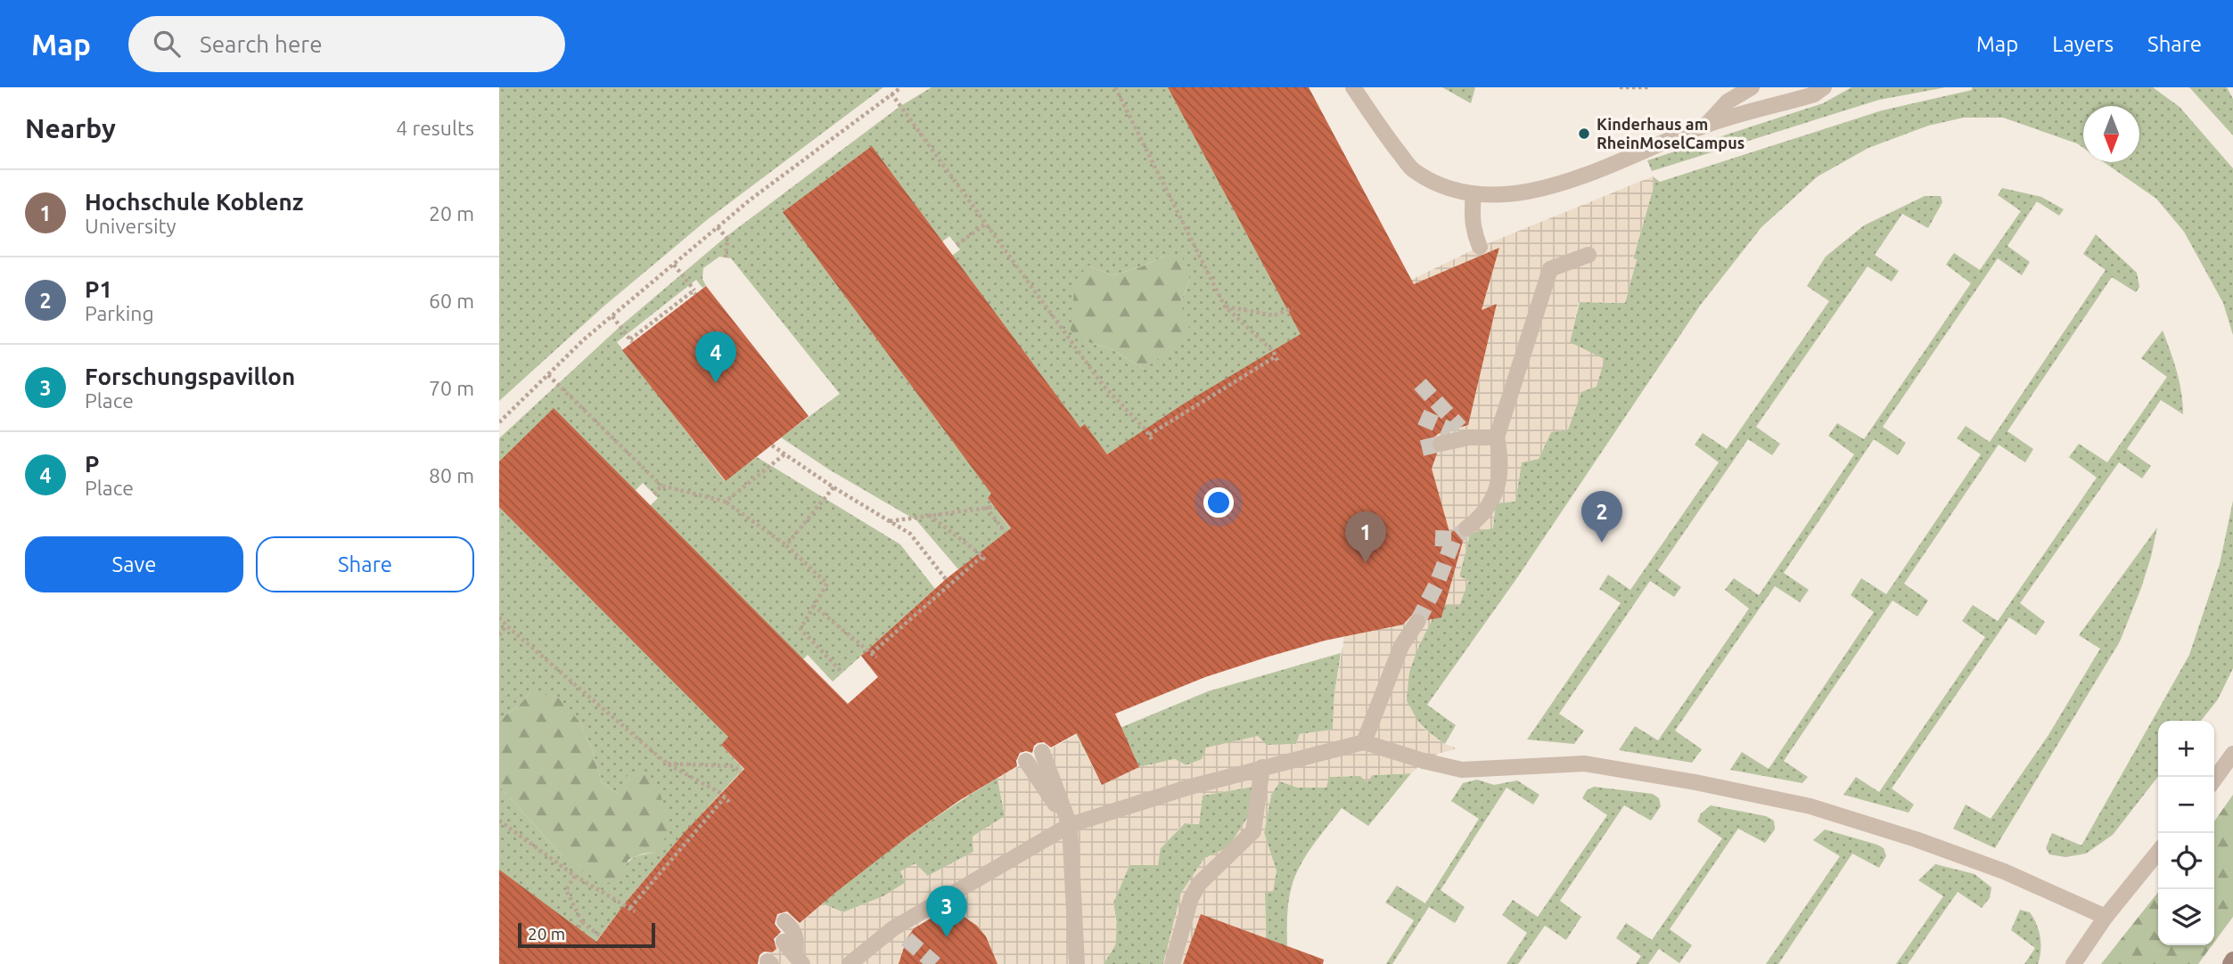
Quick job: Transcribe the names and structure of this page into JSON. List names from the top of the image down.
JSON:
{
  "places": ["Kinderhaus am RheinMoselCampus"],
  "scale_bar": "20 m",
  "north": "bottom",
  "page": {
    "header": "Map",
    "search": "Search here",
    "nav": ["Map", "Layers", "Share"],
    "heading": ["Nearby", "4 results"],
    "list": [
      {
        "mark": "1",
        "name": "Hochschule Koblenz",
        "note": "University",
        "value": "20 m"
      },
      {
        "mark": "2",
        "name": "P1",
        "note": "Parking",
        "value": "60 m"
      },
      {
        "mark": "3",
        "name": "Forschungspavillon",
        "note": "Place",
        "value": "70 m"
      },
      {
        "mark": "4",
        "name": "P",
        "note": "Place",
        "value": "80 m"
      }
    ],
    "pins": [
      "4",
      "2",
      "1",
      "3"
    ],
    "buttons": ["Save", "Share"],
    "map_buttons": ["+", "−"],
    "scale": "20 m"
  }
}
